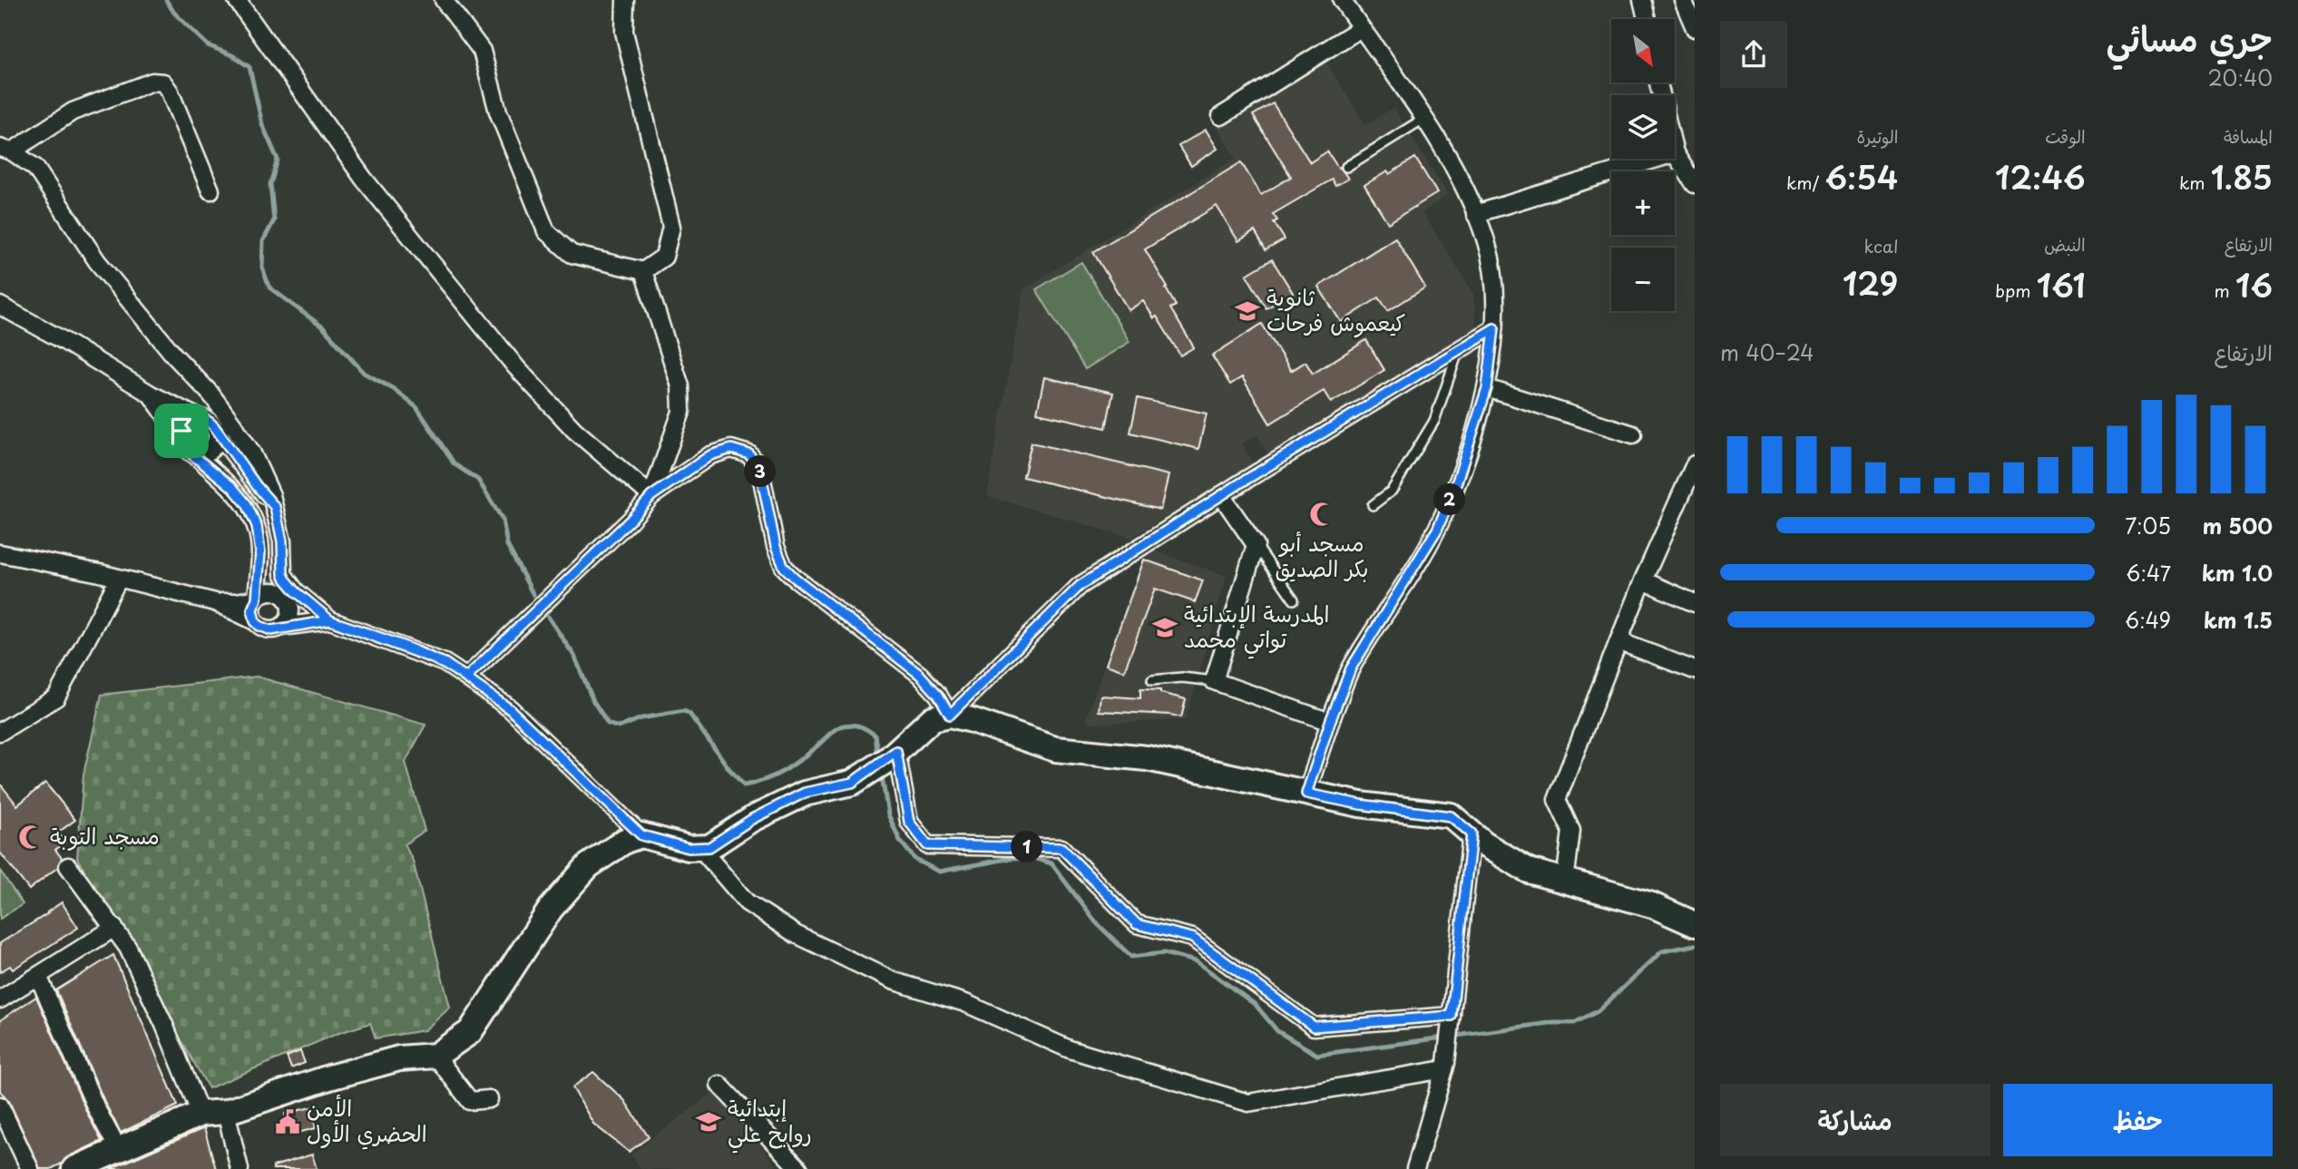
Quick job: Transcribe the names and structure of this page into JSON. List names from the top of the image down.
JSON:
{
  "places": {
    "school or university": ["ثانوية كيعموش فرحات", "المدرسة الإبتدائية تواتي محمد", "إبتدائية روابح علي"],
    "mosque": ["مسجد أبو بكر الصديق", "مسجد التوبة"],
    "public building": ["الأمن الحضري الأول"]
  },
  "north": "bottom right",
  "page": {
    "heading": ["جري مسائي", "20:40"],
    "map_buttons": ["+", "−"],
    "stats": [
      ["المسافة", "1.85 km"],
      ["الوقت", "12:46"],
      ["الوتيرة", "6:54 /km"],
      ["الارتفاع", "16 m"],
      ["النبض", "161 bpm"],
      ["kcal", "129"]
    ],
    "chart": ["الارتفاع", "24–40 m"],
    "pins": ["3", "2", "1"],
    "list": [
      {
        "name": "500 m",
        "note": "7:05"
      },
      {
        "name": "1.0 km",
        "note": "6:47"
      },
      {
        "name": "1.5 km",
        "note": "6:49"
      }
    ],
    "buttons": ["حفظ", "مشاركة"]
  }
}
